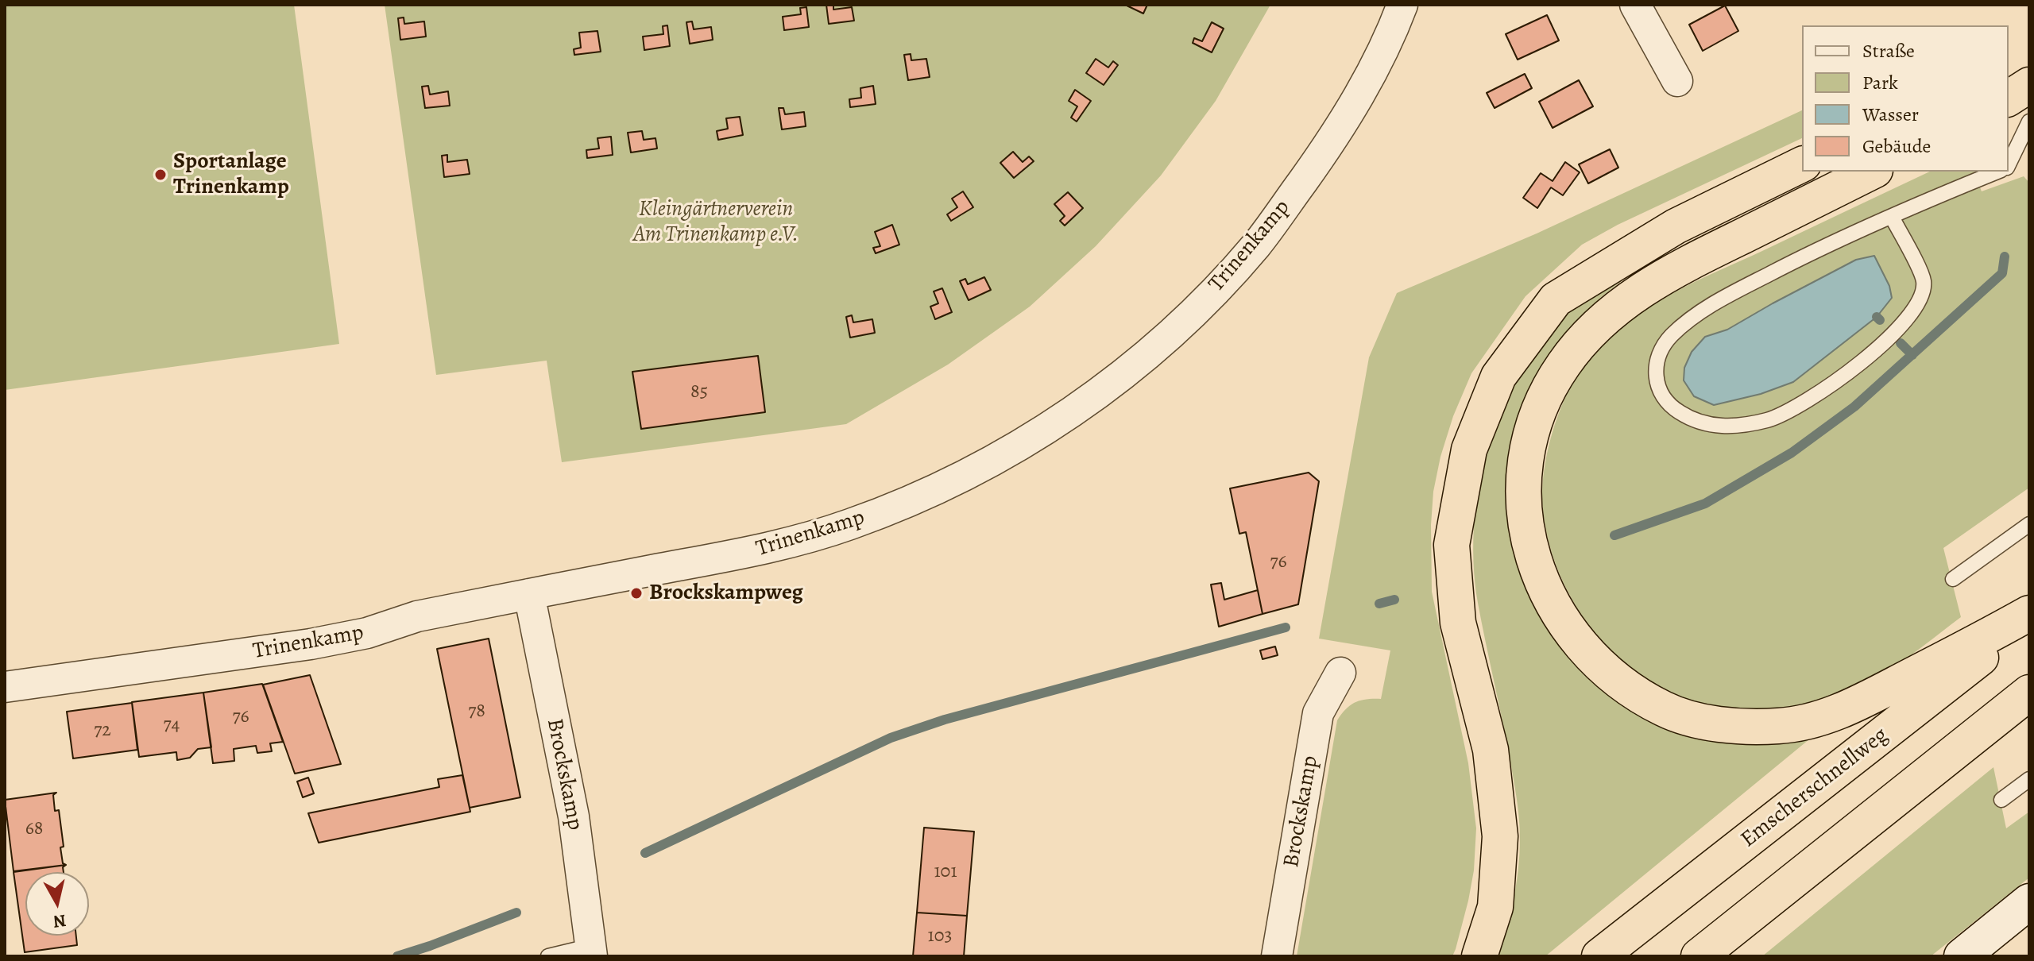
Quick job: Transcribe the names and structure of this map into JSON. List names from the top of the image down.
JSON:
{
  "streets": {
    "highway": ["Emscherschnellweg"],
    "street": ["Trinenkamp", "Brockskamp"]
  },
  "crossings": [
    ["Trinenkamp", "Brockskamp"]
  ],
  "parks": ["Kleingärtnerverein Am Trinenkamp e.V."],
  "places": ["Sportanlage Trinenkamp", "Brockskampweg"],
  "house_numbers": [
    "85",
    "76",
    "78",
    "76",
    "74",
    "72",
    "68",
    "101",
    "103"
  ],
  "legend": [
    "Straße",
    "Park",
    "Wasser",
    "Gebäude"
  ],
  "north": "bottom"
}
